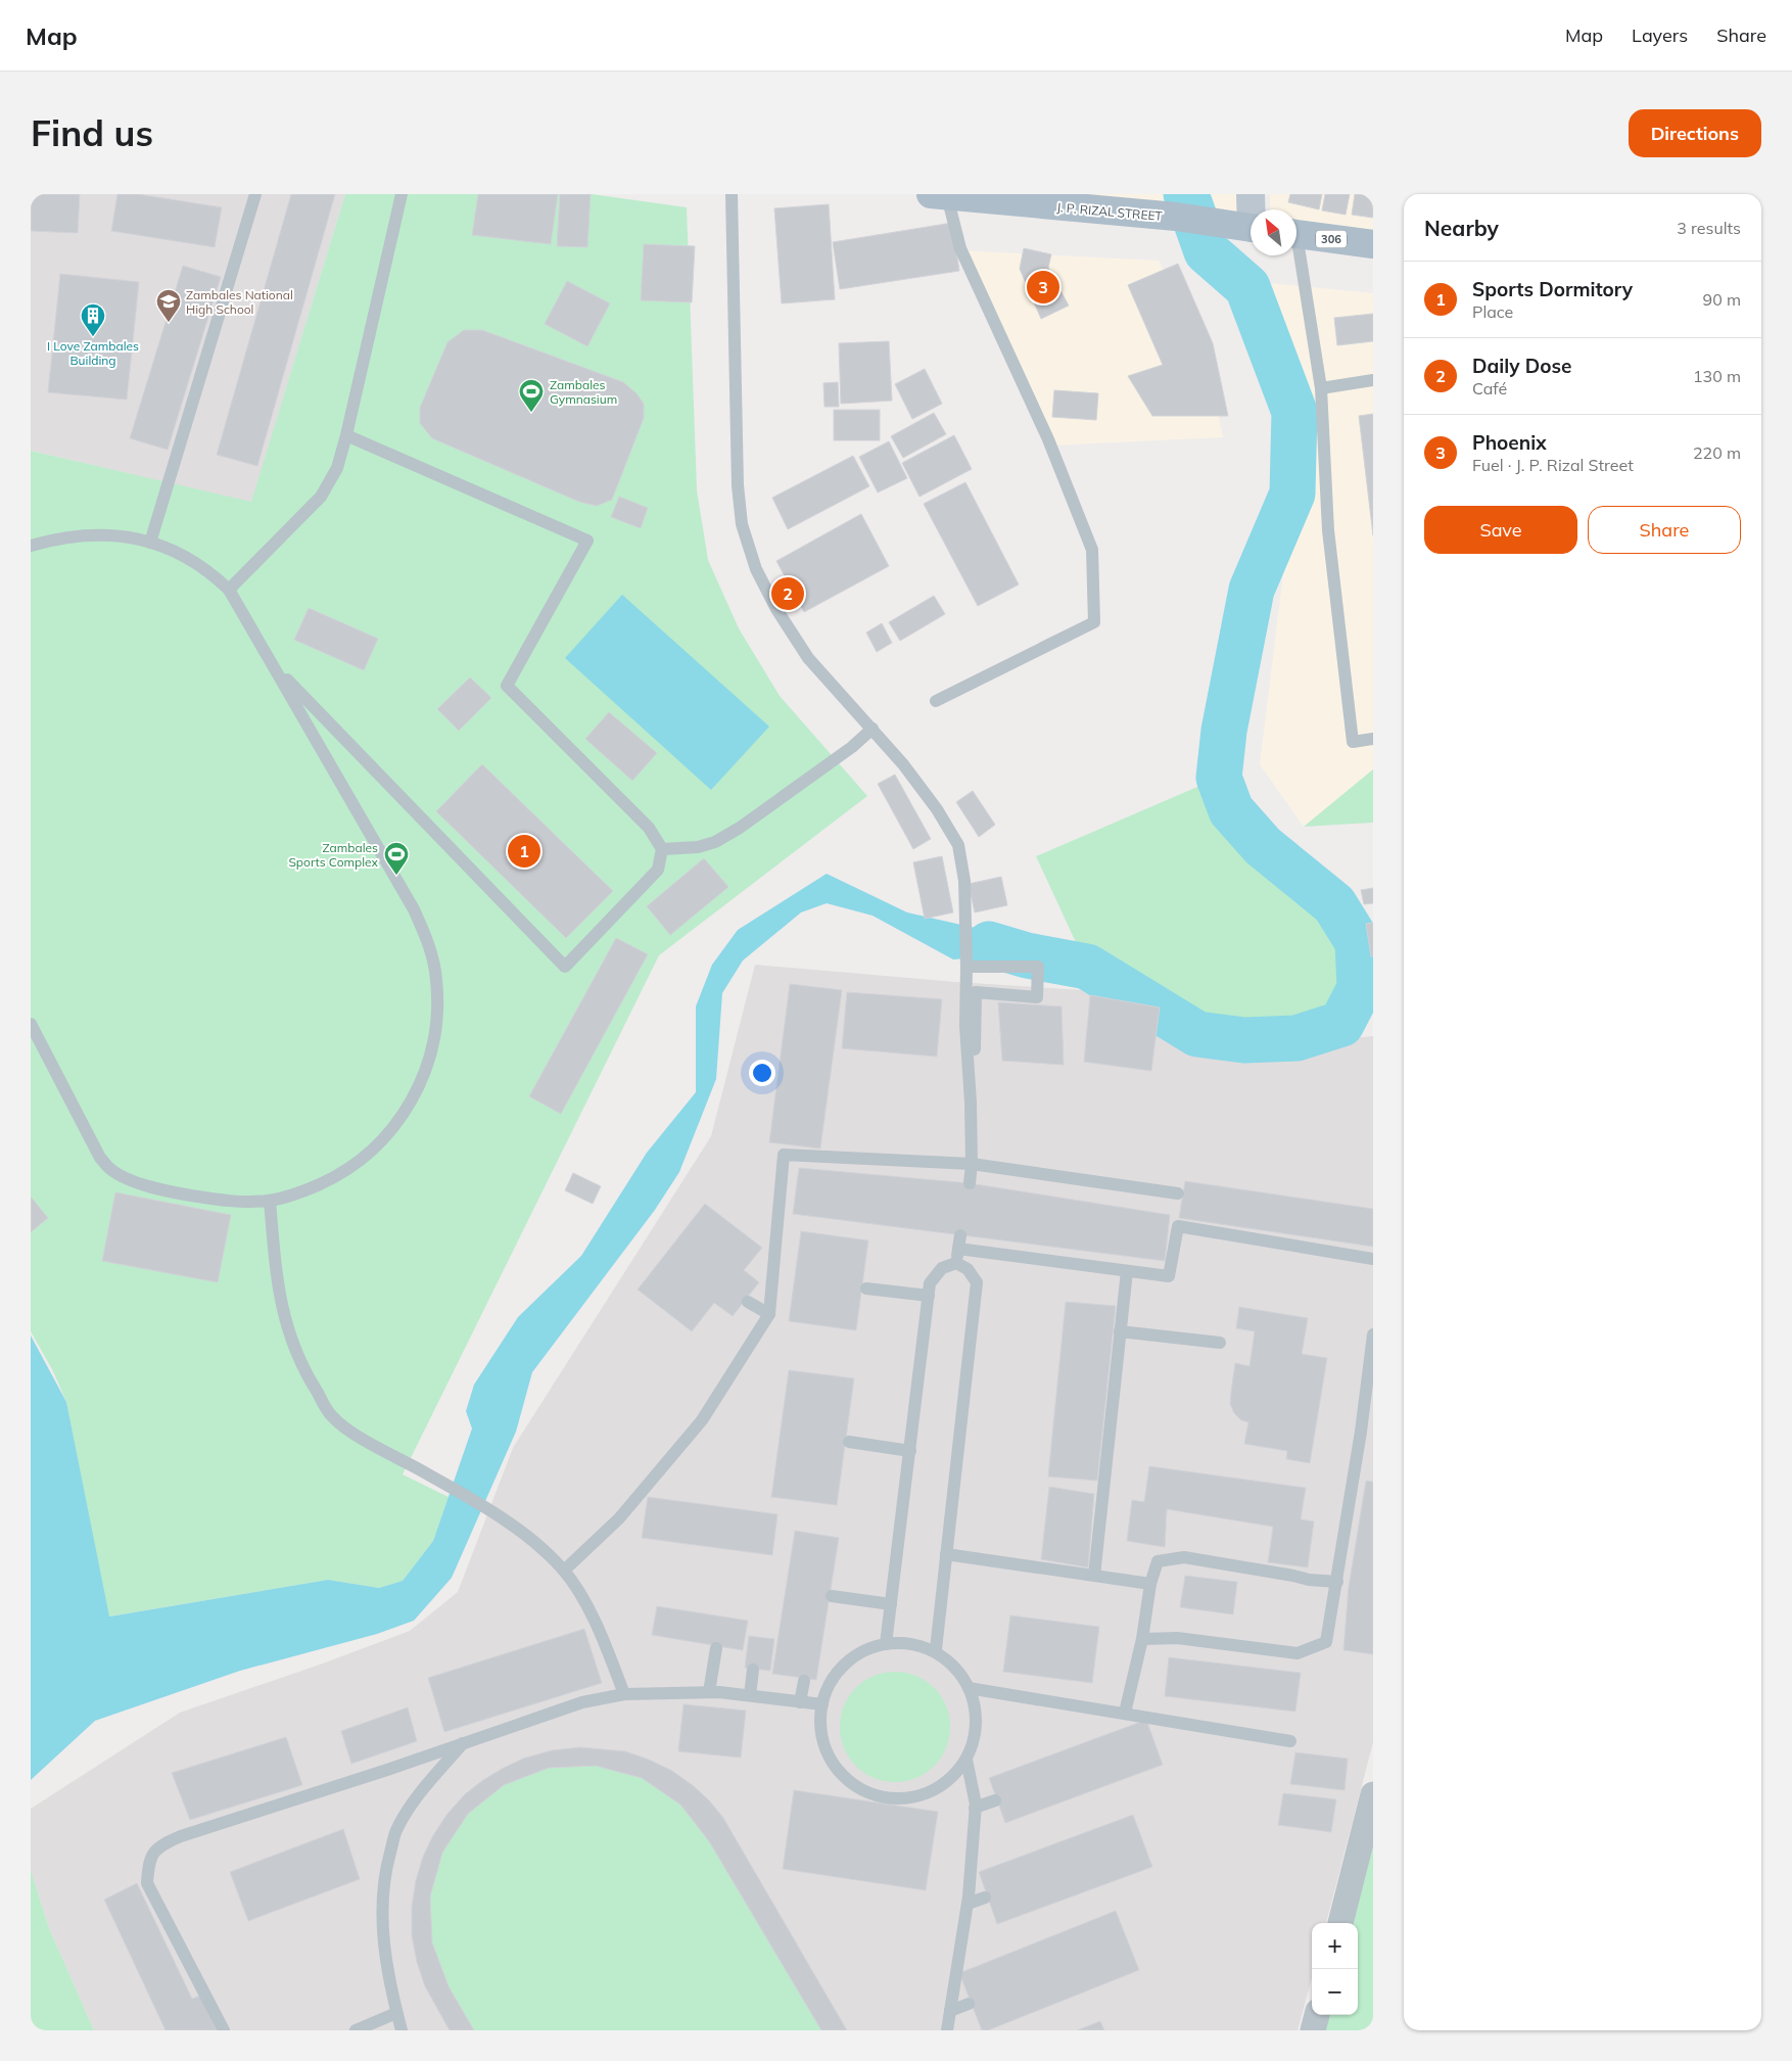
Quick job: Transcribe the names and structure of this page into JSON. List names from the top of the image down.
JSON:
{
  "streets": {
    "main road": ["J. P. RIZAL STREET", "306"]
  },
  "places": {
    "school or university": ["Zambales National High School"],
    "building": ["I Love Zambales Building"],
    "sports": ["Zambales Gymnasium", "Zambales Sports Complex"]
  },
  "north": "top left",
  "page": {
    "header": "Map",
    "nav": ["Map", "Layers", "Share"],
    "buttons": [
      "Directions",
      ["Save", "Share"]
    ],
    "title": "Find us",
    "heading": ["Nearby", "3 results"],
    "list": [
      {
        "mark": "1",
        "name": "Sports Dormitory",
        "note": "Place",
        "value": "90 m"
      },
      {
        "mark": "2",
        "name": "Daily Dose",
        "note": "Café",
        "value": "130 m"
      },
      {
        "mark": "3",
        "name": "Phoenix",
        "note": "Fuel · J. P. Rizal Street",
        "value": "220 m"
      }
    ],
    "pins": ["3", "2", "1"],
    "map_buttons": ["+", "−"]
  }
}
